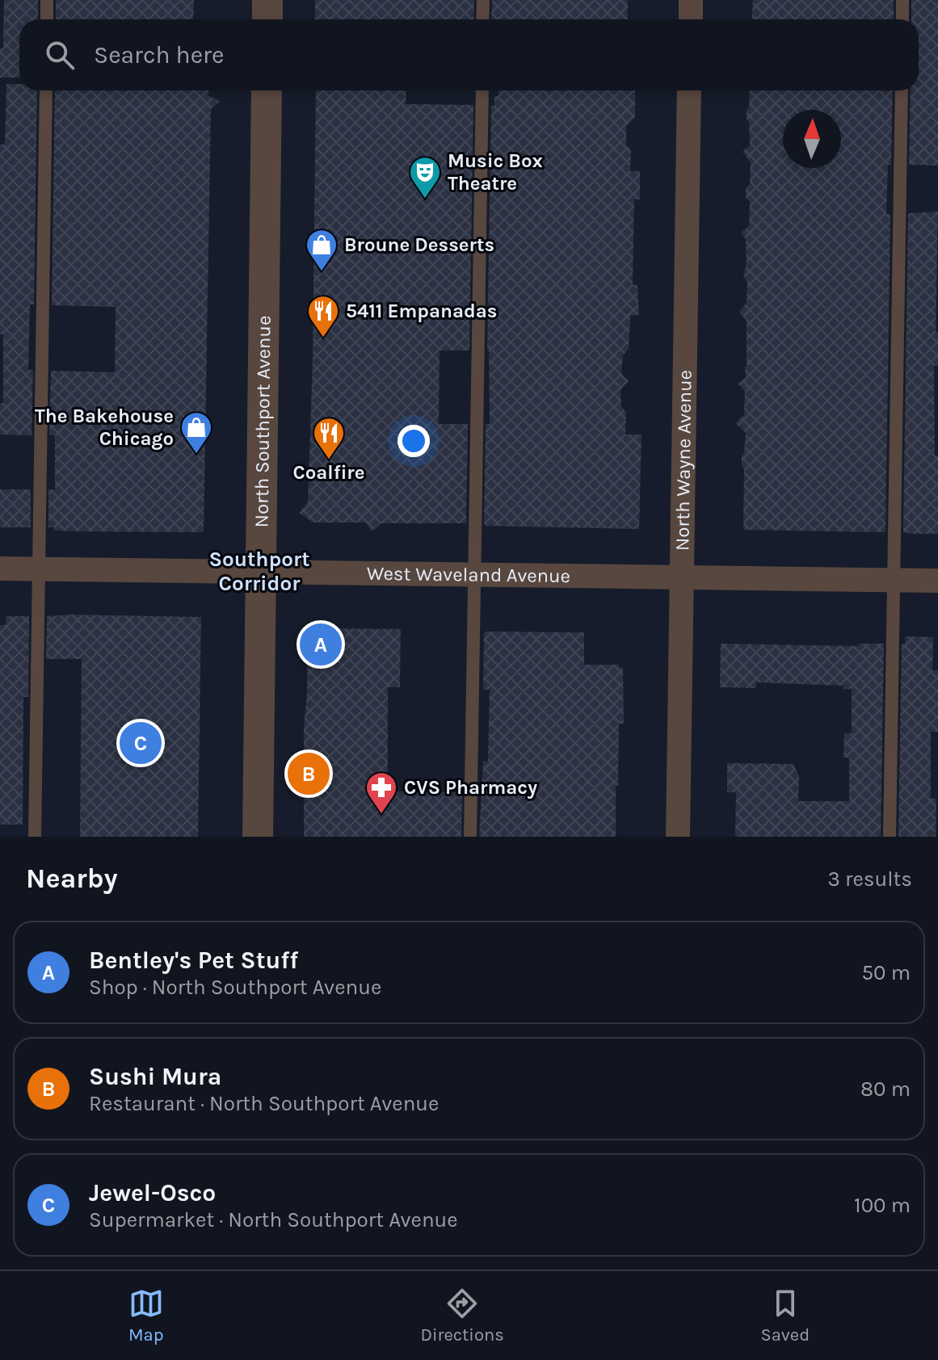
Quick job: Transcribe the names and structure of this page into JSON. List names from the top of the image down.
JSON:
{
  "streets": {
    "street": ["North Southport Avenue", "North Wayne Avenue", "West Waveland Avenue"]
  },
  "crossings": [
    ["North Southport Avenue", "West Waveland Avenue"],
    ["North Wayne Avenue", "West Waveland Avenue"]
  ],
  "districts": ["Southport Corridor"],
  "places": {
    "theatre": ["Music Box Theatre"],
    "shop": ["Broune Desserts", "The Bakehouse Chicago"],
    "restaurant": ["5411 Empanadas", "Coalfire"],
    "pharmacy": ["CVS Pharmacy"]
  },
  "north": "top",
  "page": {
    "search": "Search here",
    "pins": ["A", "C", "B"],
    "heading": ["Nearby", "3 results"],
    "list": [
      {
        "mark": "A",
        "name": "Bentley's Pet Stuff",
        "note": "Shop · North Southport Avenue",
        "value": "50 m"
      },
      {
        "mark": "B",
        "name": "Sushi Mura",
        "note": "Restaurant · North Southport Avenue",
        "value": "80 m"
      },
      {
        "mark": "C",
        "name": "Jewel-Osco",
        "note": "Supermarket · North Southport Avenue",
        "value": "100 m"
      }
    ],
    "nav": ["Map", "Directions", "Saved"]
  }
}
